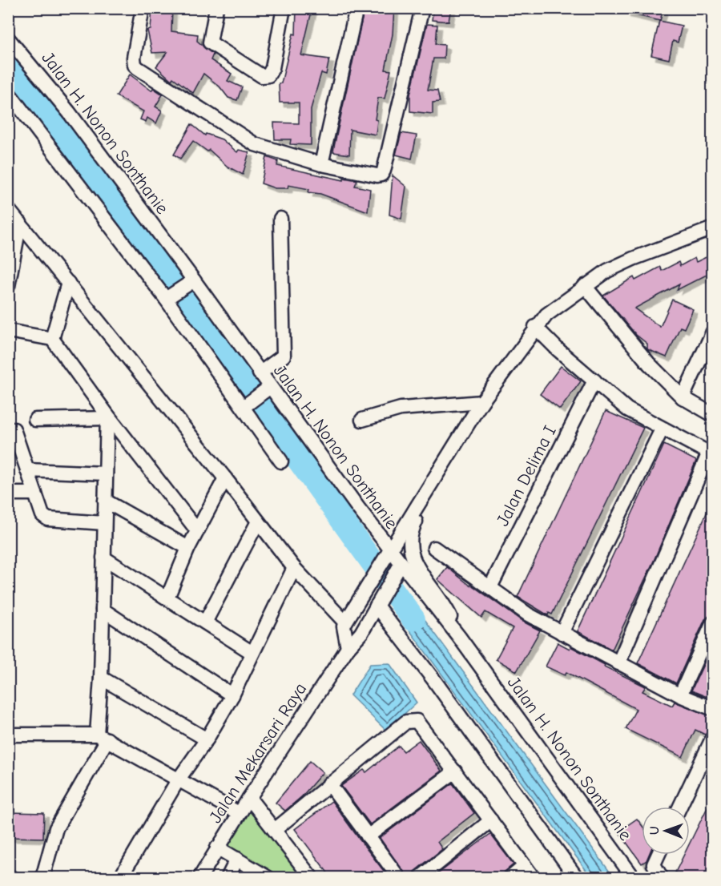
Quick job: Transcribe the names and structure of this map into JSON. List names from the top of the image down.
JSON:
{
  "streets": {
    "street": ["Jalan H. Nonon Sonthanie", "Jalan Delima I", "Jalan Mekarsari Raya"]
  },
  "crossings": [
    ["Jalan H. Nonon Sonthanie", "Jalan Mekarsari Raya"]
  ],
  "north": "left"
}
